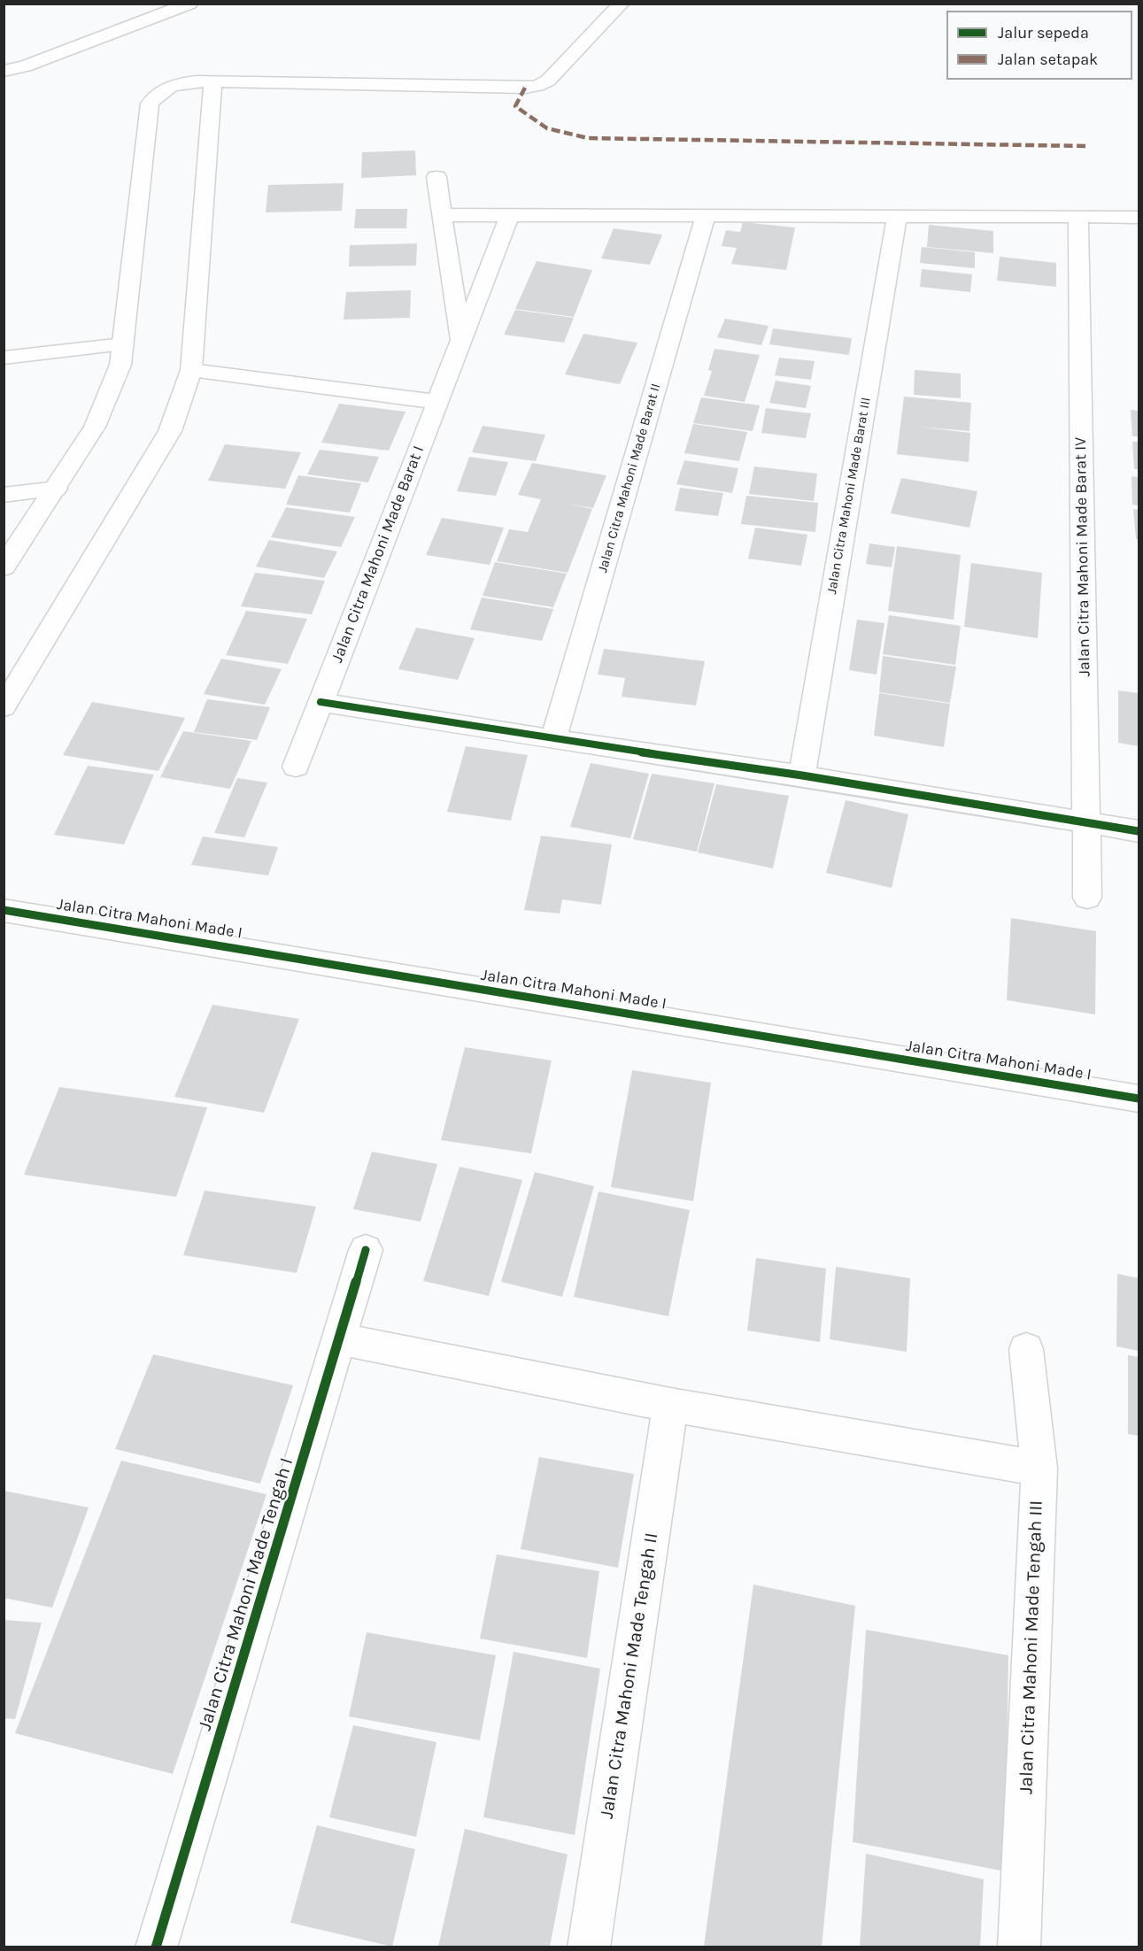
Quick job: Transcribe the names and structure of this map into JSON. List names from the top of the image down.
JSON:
{
  "streets": {
    "street": [
      "Jalan Citra Mahoni Made Barat II",
      "Jalan Citra Mahoni Made Barat III",
      "Jalan Citra Mahoni Made Barat I",
      "Jalan Citra Mahoni Made Barat IV",
      "Jalan Citra Mahoni Made I",
      "Jalan Citra Mahoni Made Tengah I",
      "Jalan Citra Mahoni Made Tengah III",
      "Jalan Citra Mahoni Made Tengah II"
    ]
  },
  "legend": ["Jalur sepeda", "Jalan setapak"]
}
